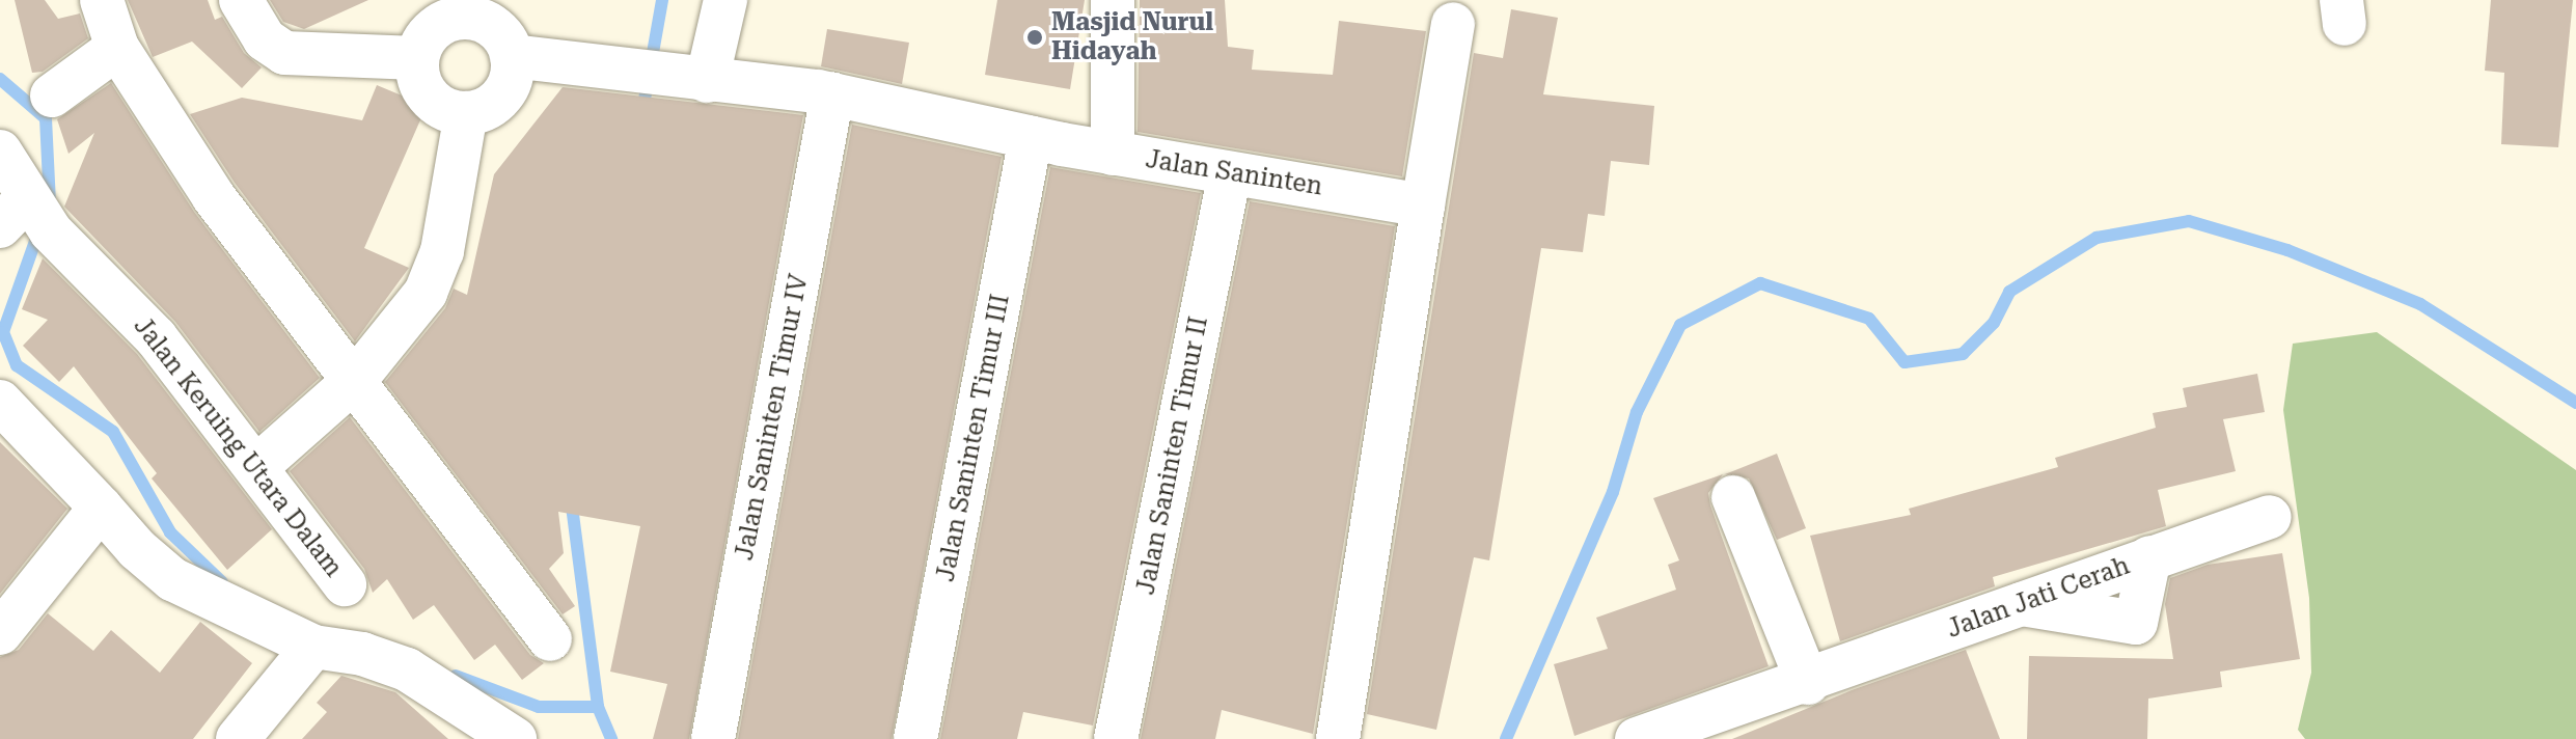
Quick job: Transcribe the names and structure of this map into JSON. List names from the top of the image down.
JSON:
{
  "streets": {
    "street": [
      "Jalan Saninten",
      "Jalan Saninten Timur IV",
      "Jalan Saninten Timur III",
      "Jalan Keruing Utara Dalam",
      "Jalan Saninten Timur II",
      "Jalan Jati Cerah"
    ]
  },
  "crossings": [
    ["Jalan Saninten", "Jalan Saninten Timur IV"],
    ["Jalan Saninten", "Jalan Saninten Timur III"],
    ["Jalan Saninten", "Jalan Saninten Timur II"]
  ],
  "places": ["Masjid Nurul Hidayah"]
}
